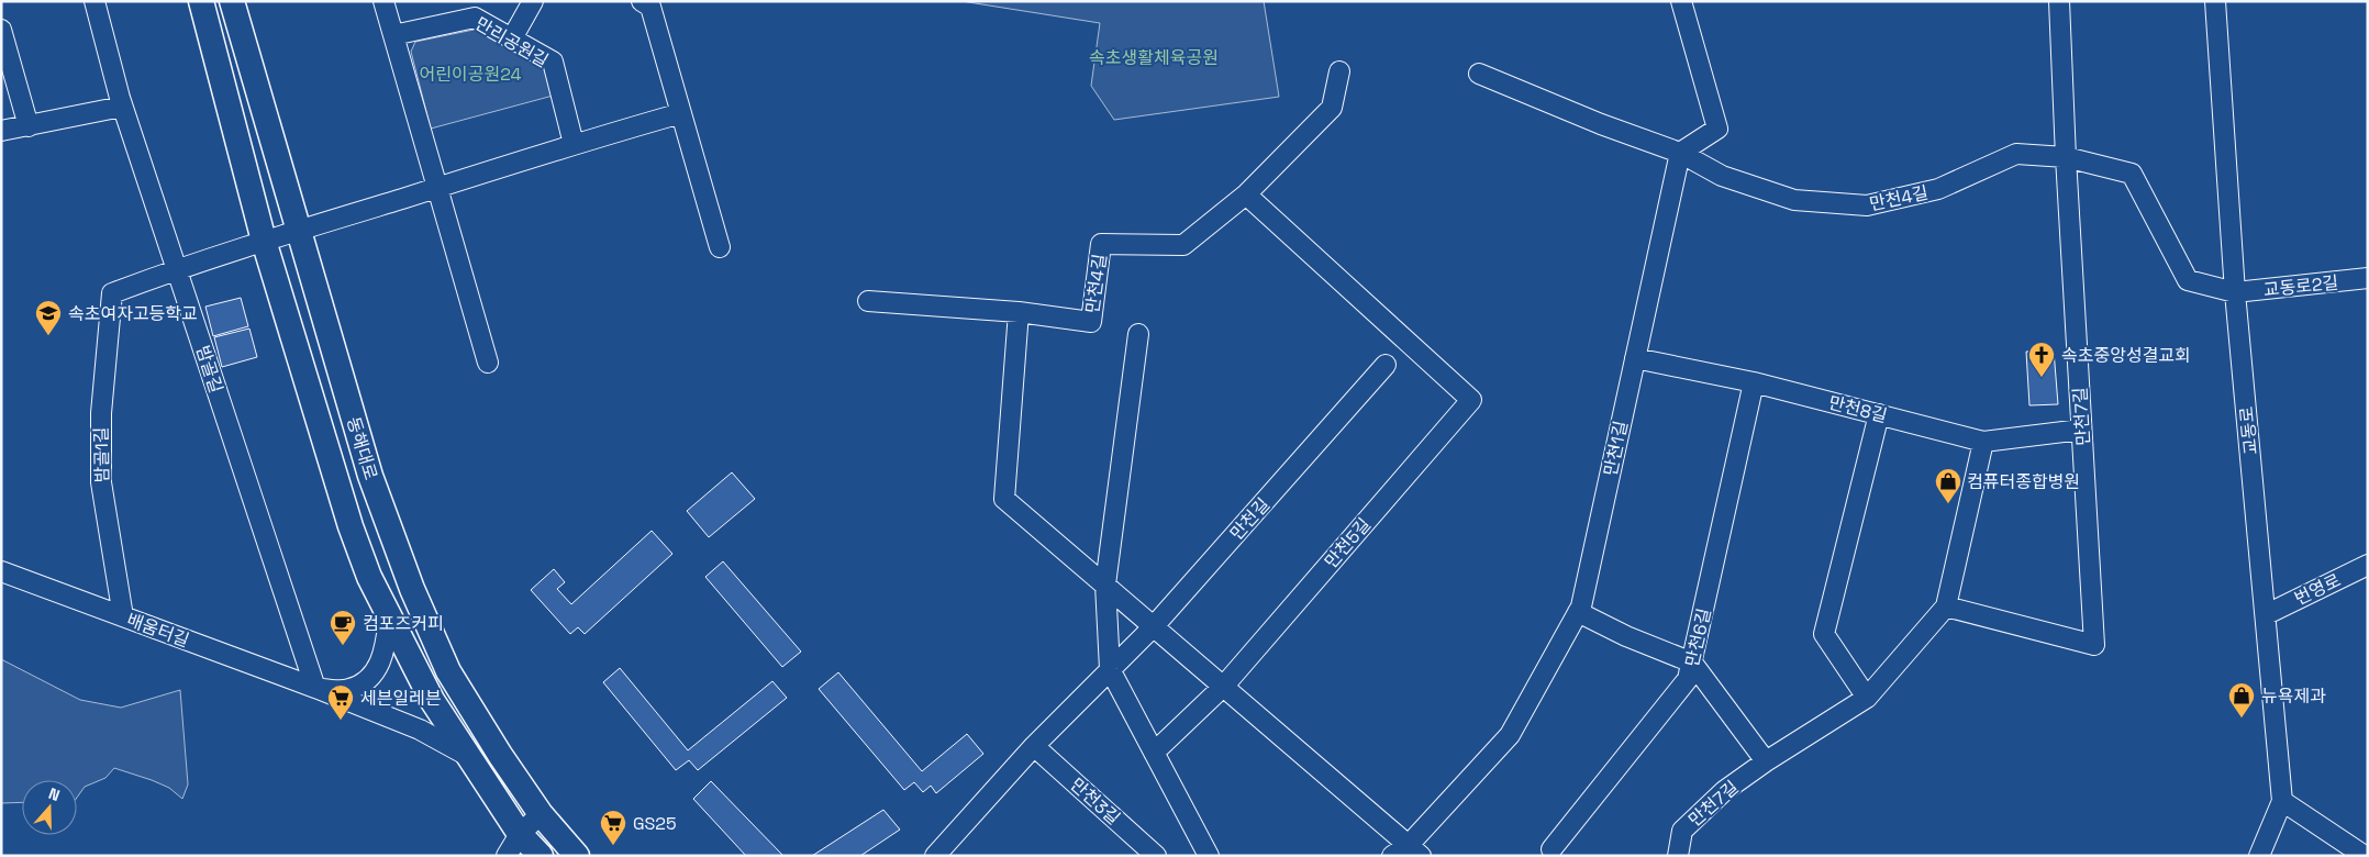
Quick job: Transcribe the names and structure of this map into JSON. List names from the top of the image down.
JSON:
{
  "streets": {
    "main road": ["동해대로"],
    "street": [
      "만리공원길",
      "만천4길",
      "교동로2길",
      "밤골길",
      "만천8길",
      "만천7길",
      "교동로",
      "만천1길",
      "밤골1길",
      "만천길",
      "만천5길",
      "번영로",
      "배움터길",
      "만천6길",
      "만천3길"
    ]
  },
  "crossings": [
    ["만천4길", "교동로2길"],
    ["만천4길", "만천7길"],
    ["만천4길", "교동로"],
    ["만천4길", "만천1길"],
    ["만천4길", "만천5길"],
    ["교동로2길", "교동로"],
    ["밤골길", "밤골1길"],
    ["밤골길", "배움터길"],
    ["만천8길", "만천7길"],
    ["만천8길", "만천1길"],
    ["만천8길", "만천6길"],
    ["교동로", "번영로"],
    ["동해대로", "배움터길"],
    ["밤골1길", "배움터길"],
    ["만천길", "만천3길"]
  ],
  "parks": ["속초생활체육공원", "어린이공원24"],
  "places": {
    "school or university": ["속초여자고등학교"],
    "church": ["속초중앙성결교회"],
    "shop": ["컴퓨터종합병원", "뉴욕제과"],
    "cafe": ["컴포즈커피"],
    "supermarket": ["세븐일레븐", "GS25"]
  },
  "north": "top"
}
